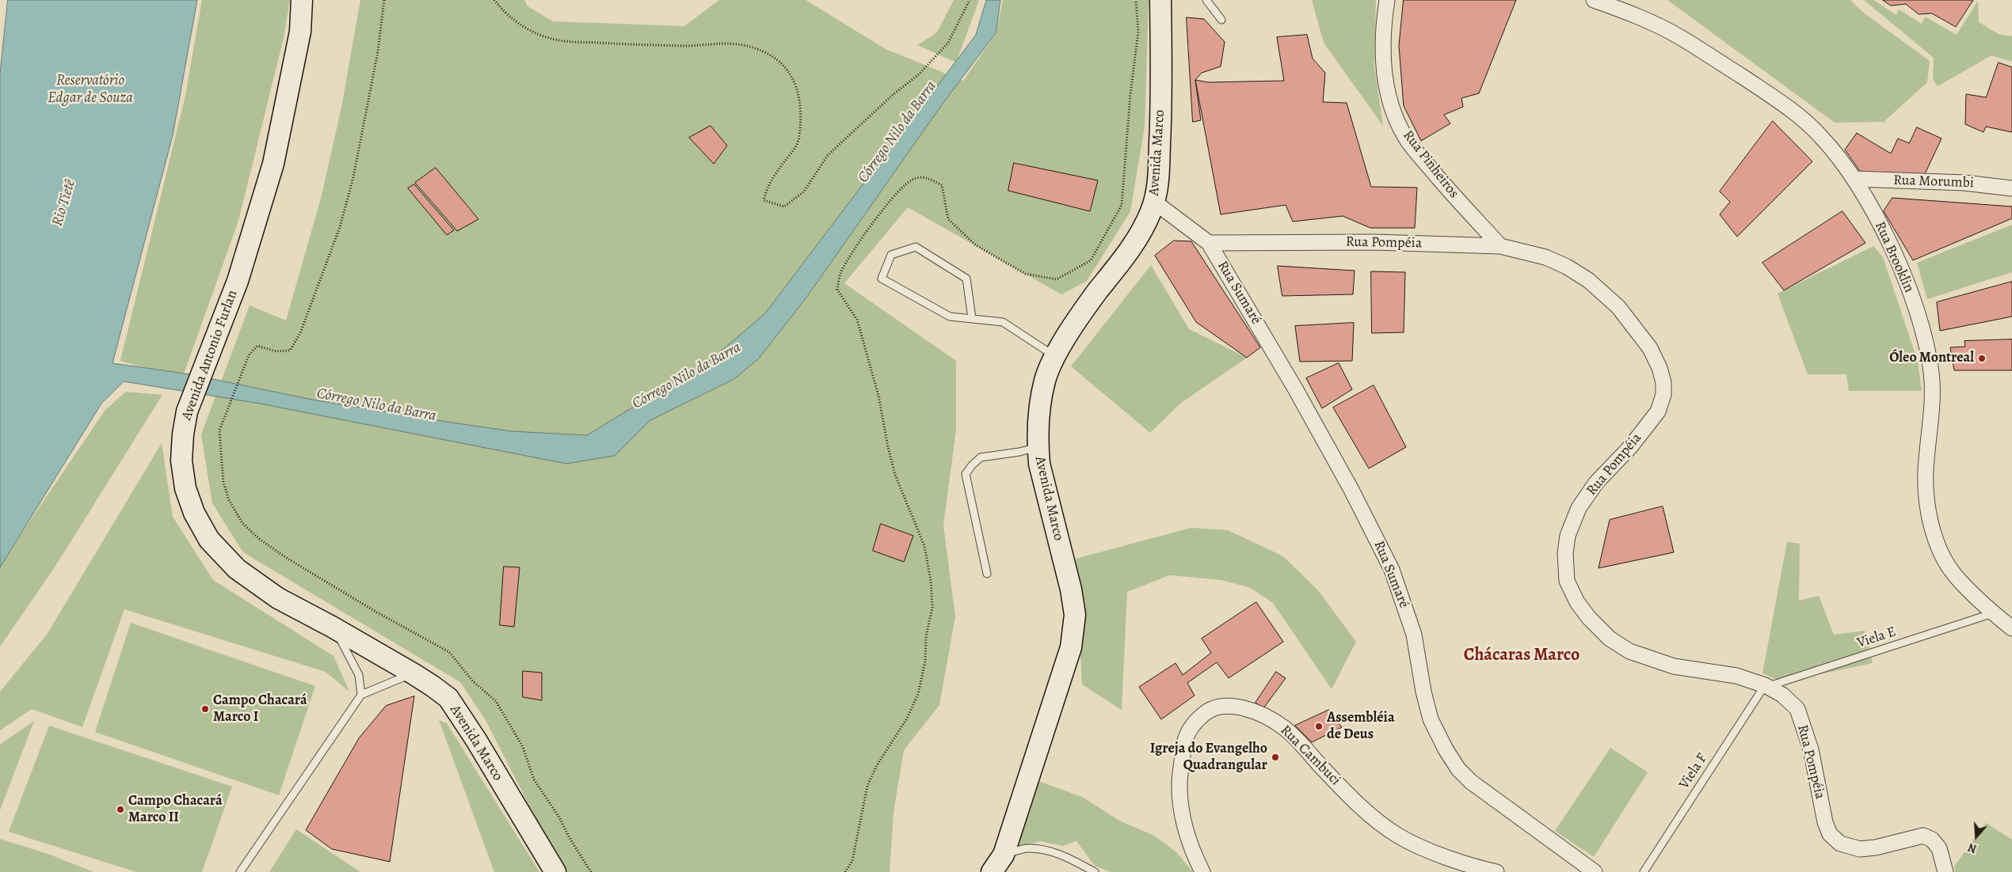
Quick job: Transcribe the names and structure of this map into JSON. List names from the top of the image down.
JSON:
{
  "streets": {
    "main road": ["Avenida Marco", "Avenida Antonio Furlan"],
    "street": [
      "Rua Pinheiros",
      "Rua Morumbi",
      "Rua Pompéia",
      "Rua Brooklin",
      "Rua Sumaré",
      "Rua Cambuci"
    ],
    "lane": ["Viela E", "Viela F"]
  },
  "crossings": [
    ["Avenida Marco", "Avenida Antonio Furlan"],
    ["Rua Pinheiros", "Rua Pompéia"],
    ["Rua Morumbi", "Rua Brooklin"],
    ["Rua Pompéia", "Rua Sumaré"],
    ["Rua Pompéia", "Viela E"],
    ["Rua Pompéia", "Viela F"],
    ["Rua Brooklin", "Viela E"],
    ["Viela E", "Viela F"]
  ],
  "districts": ["Chácaras Marco"],
  "water": ["Reservatório Edgar de Souza", "Córrego Nilo da Barra", "Rio Tietê"],
  "places": [
    "Óleo Montreal",
    "Campo Chacará Marco I",
    "Assembléia de Deus",
    "Igreja do Evangelho Quadrangular",
    "Campo Chacará Marco II"
  ],
  "north": "bottom"
}
